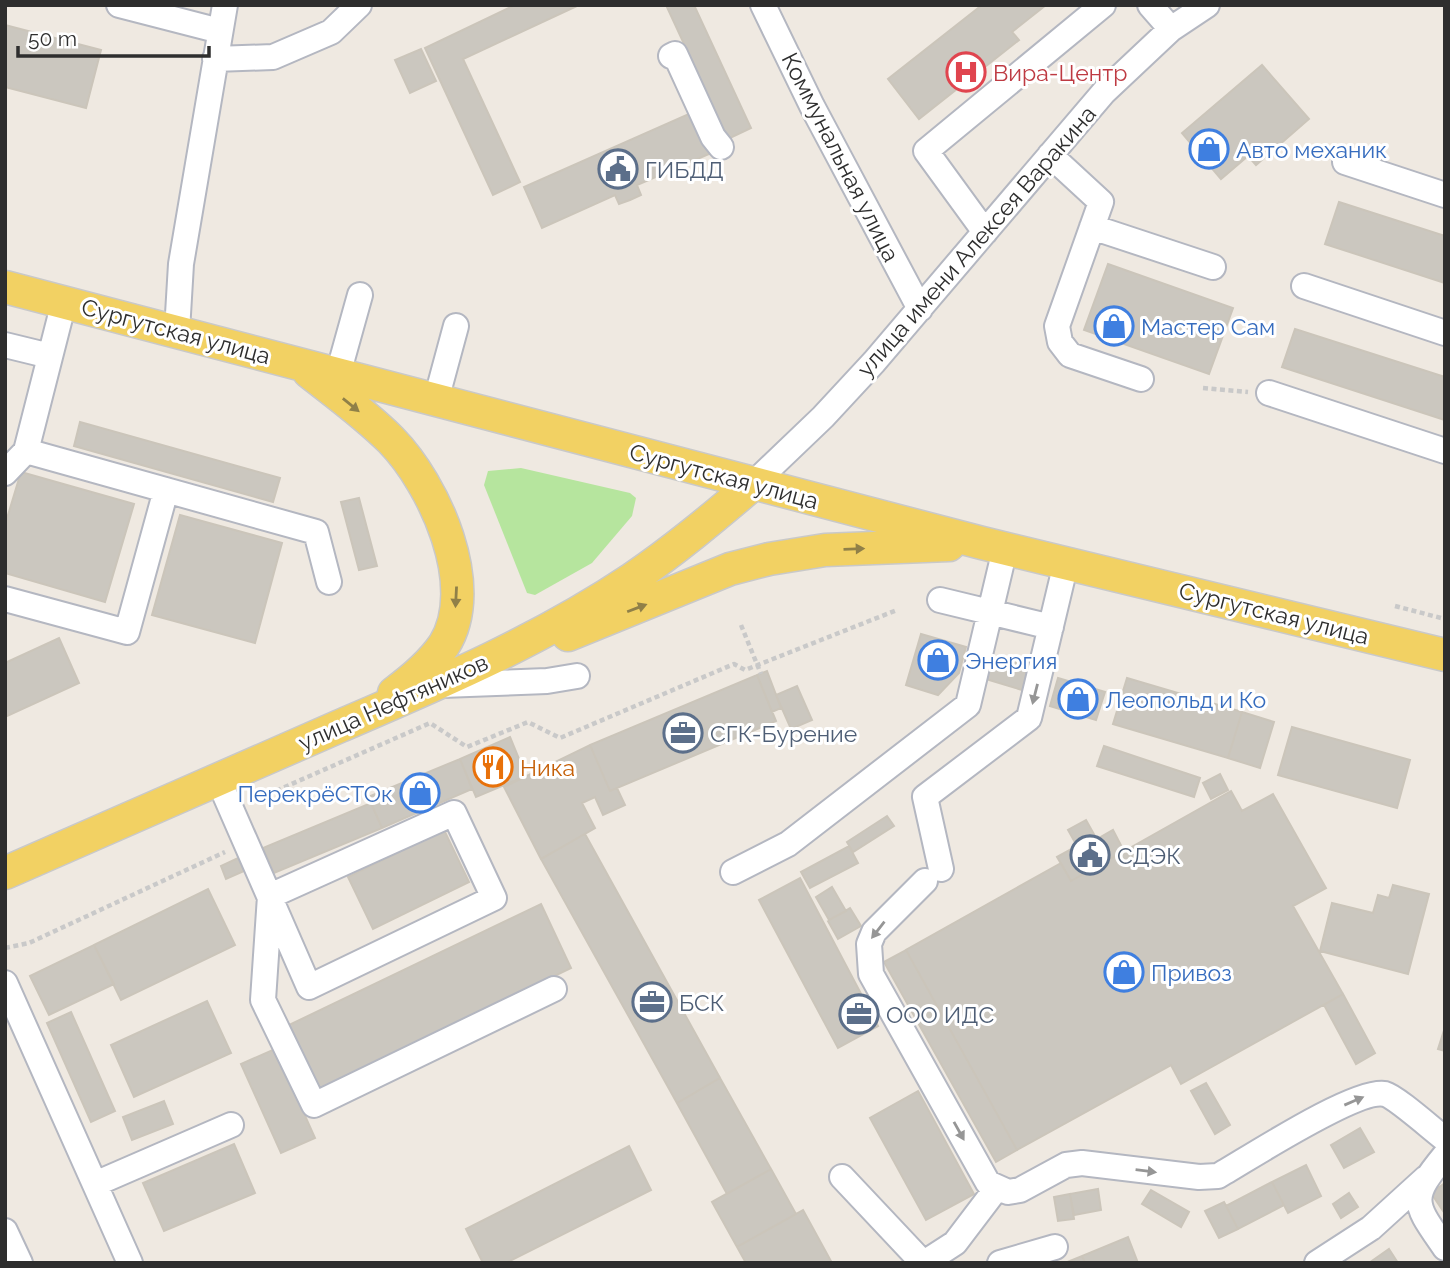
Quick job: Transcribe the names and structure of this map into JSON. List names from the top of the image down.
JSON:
{
  "streets": {
    "main road": ["Сургутская улица", "улица Нефтяников"],
    "street": ["Коммунальная улица", "улица имени Алексея Варакина"]
  },
  "crossings": [
    ["Коммунальная улица", "улица имени Алексея Варакина"],
    ["улица имени Алексея Варакина", "Сургутская улица"],
    ["улица имени Алексея Варакина", "улица Нефтяников"],
    ["Сургутская улица", "улица Нефтяников"]
  ],
  "places": {
    "hospital": ["Вира-Центр"],
    "shop": [
      "Авто механик",
      "Мастер Сам",
      "Энергия",
      "Леопольд и Ко",
      "ПерекрёСТОк",
      "Привоз"
    ],
    "public building": ["ГИБДД", "СДЭК"],
    "office": ["СГК-Бурение", "БСК", "ООО ИДС"],
    "restaurant": ["Ника"]
  },
  "scale_bar": "50 m"
}
